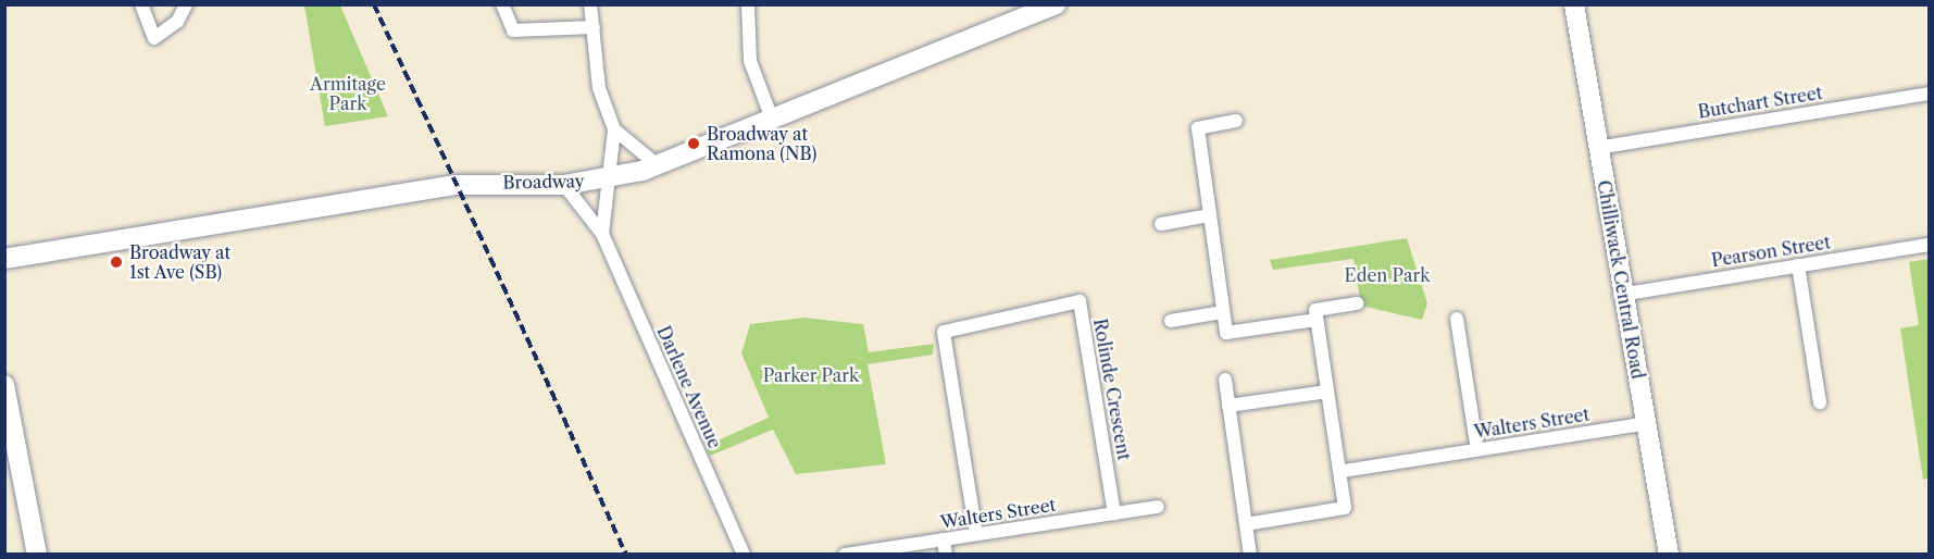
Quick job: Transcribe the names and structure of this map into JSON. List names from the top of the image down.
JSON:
{
  "streets": {
    "street": [
      "Butchart Street",
      "Broadway",
      "Pearson Street",
      "Chilliwack Central Road",
      "Darlene Avenue",
      "Rolinde Crescent",
      "Walters Street"
    ]
  },
  "crossings": [
    ["Butchart Street", "Chilliwack Central Road"],
    ["Broadway", "Darlene Avenue"],
    ["Pearson Street", "Chilliwack Central Road"],
    ["Chilliwack Central Road", "Walters Street"],
    ["Rolinde Crescent", "Walters Street"]
  ],
  "parks": ["Armitage Park", "Eden Park", "Parker Park"],
  "places": ["Broadway at Ramona (NB)", "Broadway at 1st Ave (SB)"]
}
